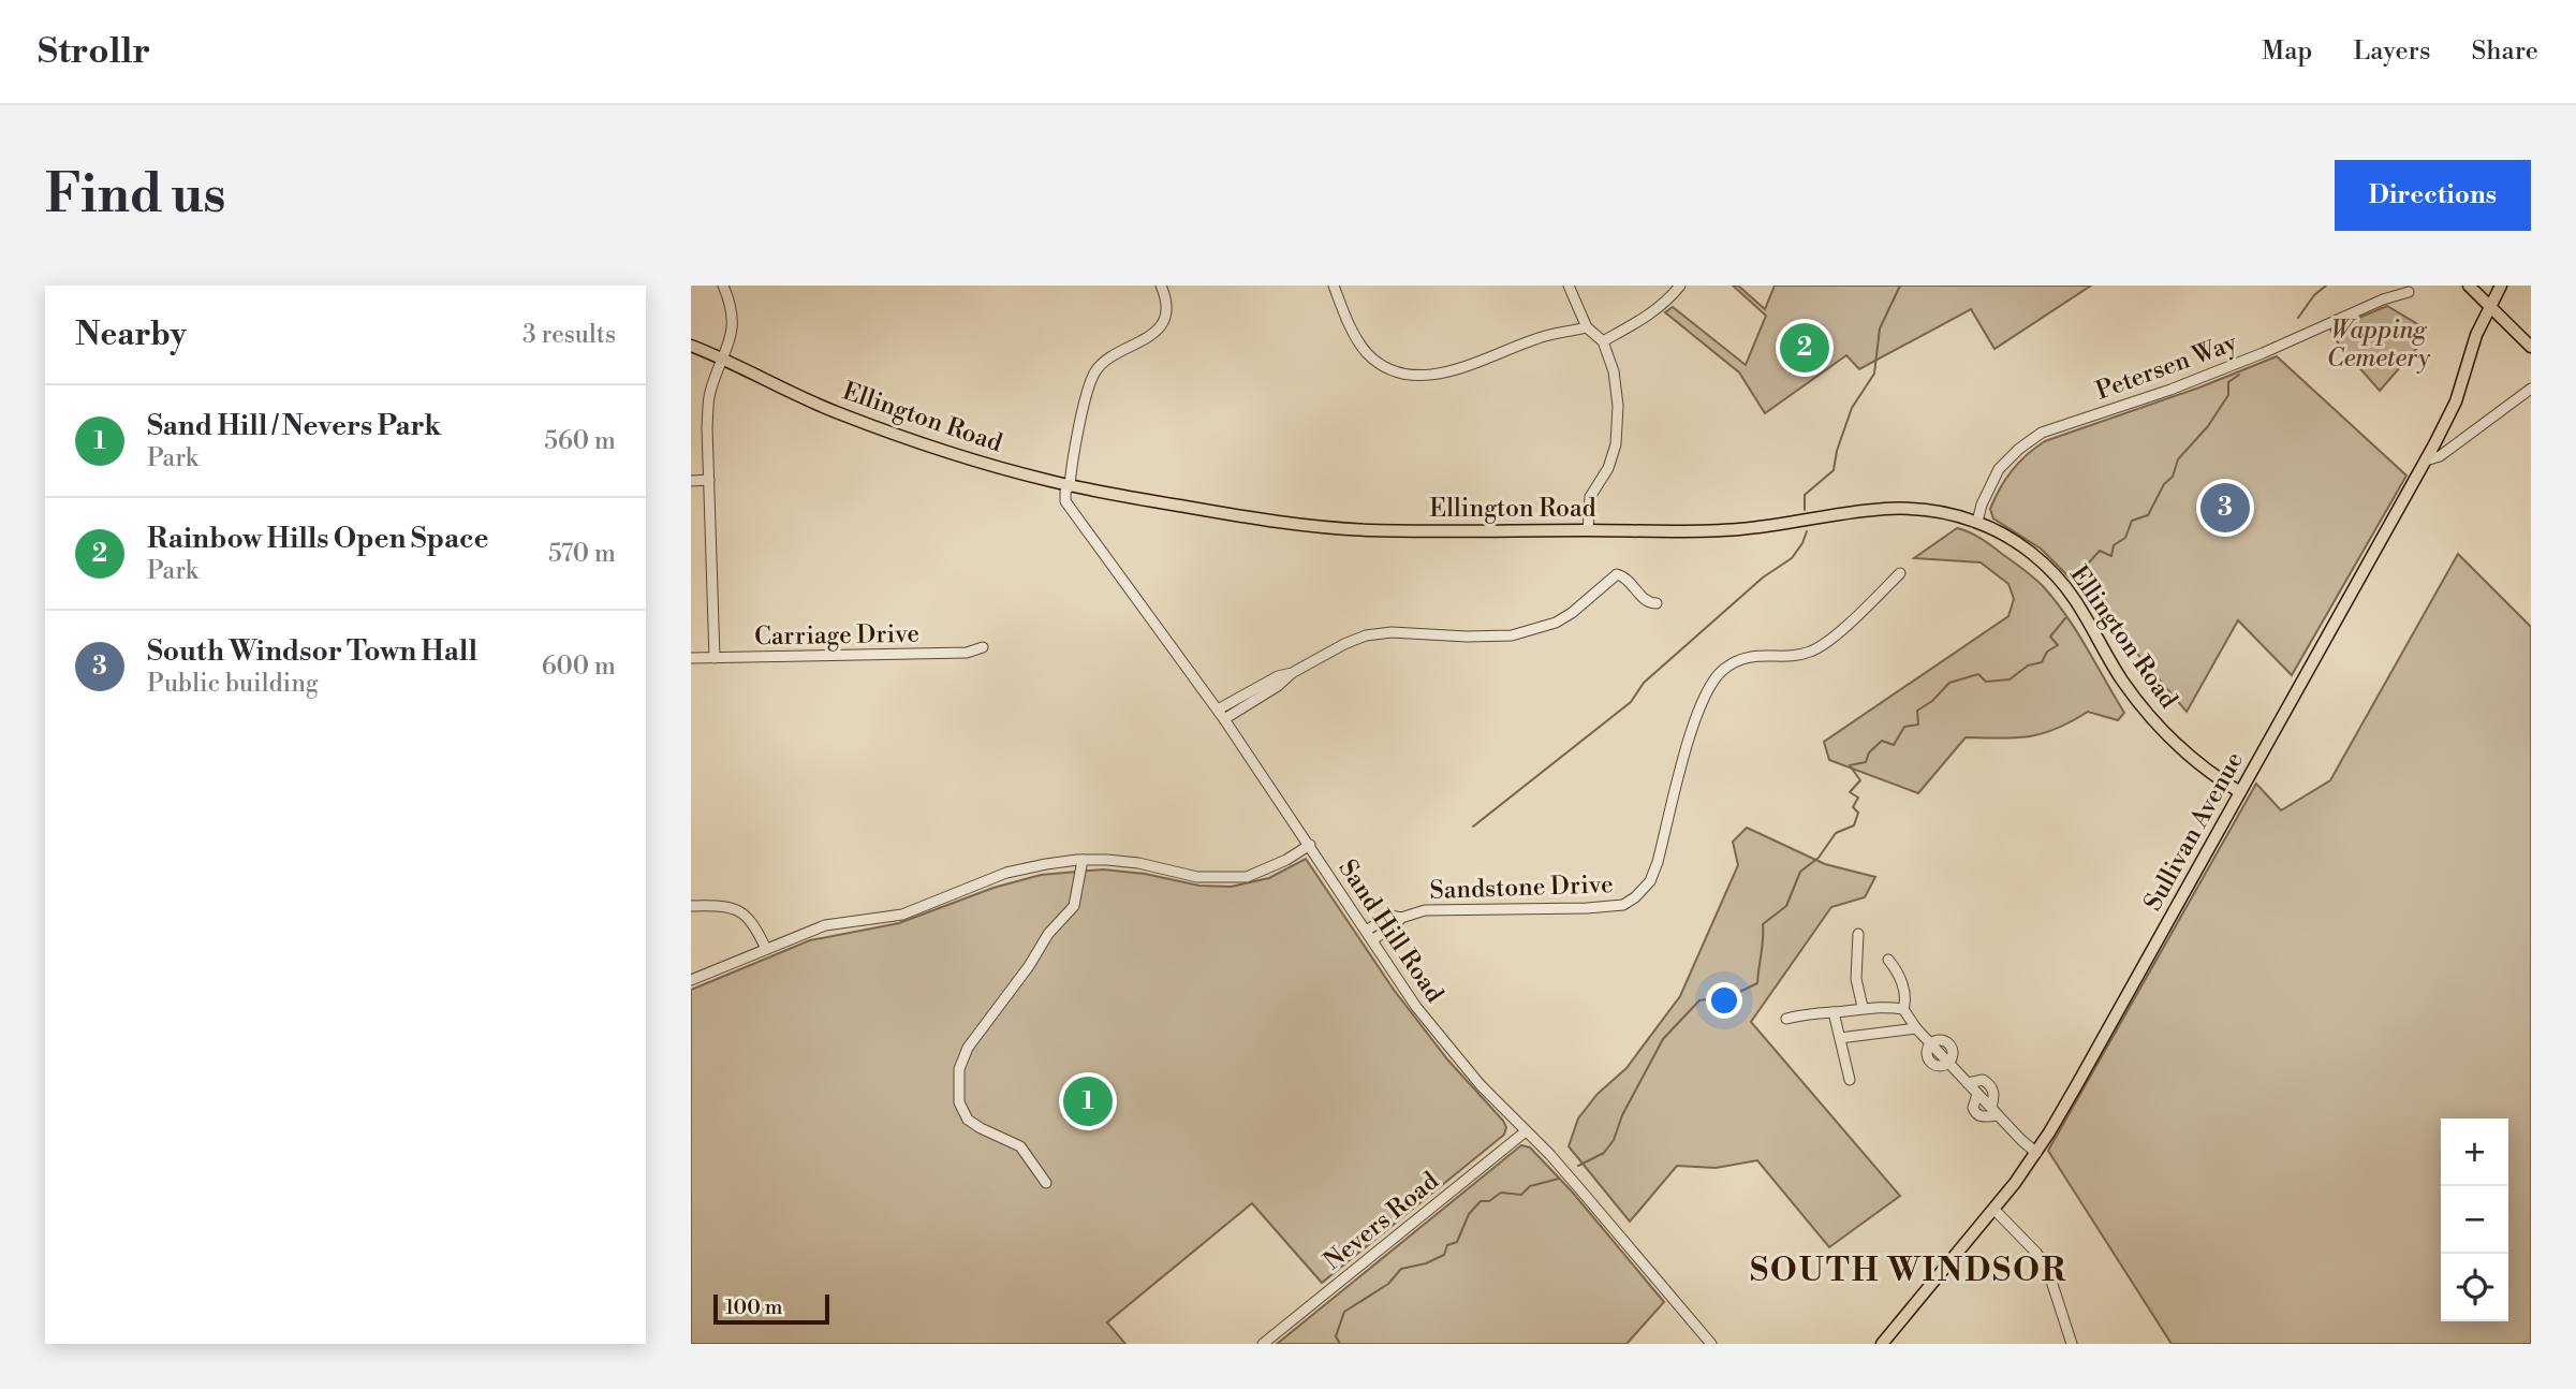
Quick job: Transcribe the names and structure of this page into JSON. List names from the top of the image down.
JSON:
{
  "streets": {
    "main road": ["Ellington Road", "Sullivan Avenue"],
    "street": [
      "Petersen Way",
      "Carriage Drive",
      "Sandstone Drive",
      "Sand Hill Road",
      "Nevers Road"
    ]
  },
  "crossings": [
    ["Petersen Way", "Ellington Road"],
    ["Ellington Road", "Sullivan Avenue"],
    ["Ellington Road", "Sand Hill Road"],
    ["Sandstone Drive", "Sand Hill Road"],
    ["Sand Hill Road", "Nevers Road"]
  ],
  "districts": ["SOUTH WINDSOR"],
  "parks": ["Wapping Cemetery"],
  "scale_bar": "100 m",
  "page": {
    "header": "Strollr",
    "nav": ["Map", "Layers", "Share"],
    "buttons": "Directions",
    "title": "Find us",
    "heading": ["Nearby", "3 results"],
    "pins": ["2", "3", "1"],
    "list": [
      {
        "mark": "1",
        "name": "Sand Hill / Nevers Park",
        "note": "Park",
        "value": "560 m"
      },
      {
        "mark": "2",
        "name": "Rainbow Hills Open Space",
        "note": "Park",
        "value": "570 m"
      },
      {
        "mark": "3",
        "name": "South Windsor Town Hall",
        "note": "Public building",
        "value": "600 m"
      }
    ],
    "map_buttons": ["+", "−"],
    "scale": "100 m"
  }
}
